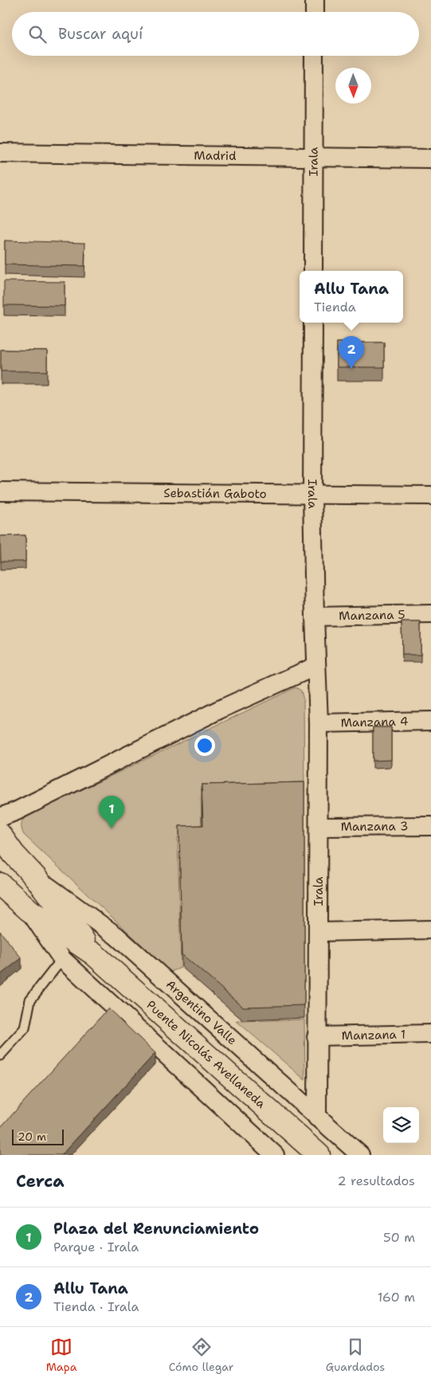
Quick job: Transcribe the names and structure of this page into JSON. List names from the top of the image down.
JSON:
{
  "streets": {
    "main road": ["Puente Nicolás Avellaneda"],
    "street": [
      "Madrid",
      "Irala",
      "Sebastián Gaboto",
      "Manzana 5",
      "Manzana 4",
      "Manzana 3",
      "Argentino Valle",
      "Manzana 1"
    ]
  },
  "crossings": [
    ["Madrid", "Irala"],
    ["Irala", "Sebastián Gaboto"],
    ["Irala", "Manzana 5"],
    ["Irala", "Manzana 4"],
    ["Irala", "Manzana 3"],
    ["Irala", "Argentino Valle"],
    ["Irala", "Manzana 1"]
  ],
  "scale_bar": "20 m",
  "north": "bottom",
  "page": {
    "search": "Buscar aquí",
    "popup": ["Allu Tana", "Tienda"],
    "pins": ["2", "1"],
    "scale": "20 m",
    "heading": ["Cerca", "2 resultados"],
    "list": [
      {
        "mark": "1",
        "name": "Plaza del Renunciamiento",
        "note": "Parque · Irala",
        "value": "50 m"
      },
      {
        "mark": "2",
        "name": "Allu Tana",
        "note": "Tienda · Irala",
        "value": "160 m"
      }
    ],
    "nav": ["Mapa", "Cómo llegar", "Guardados"]
  }
}
